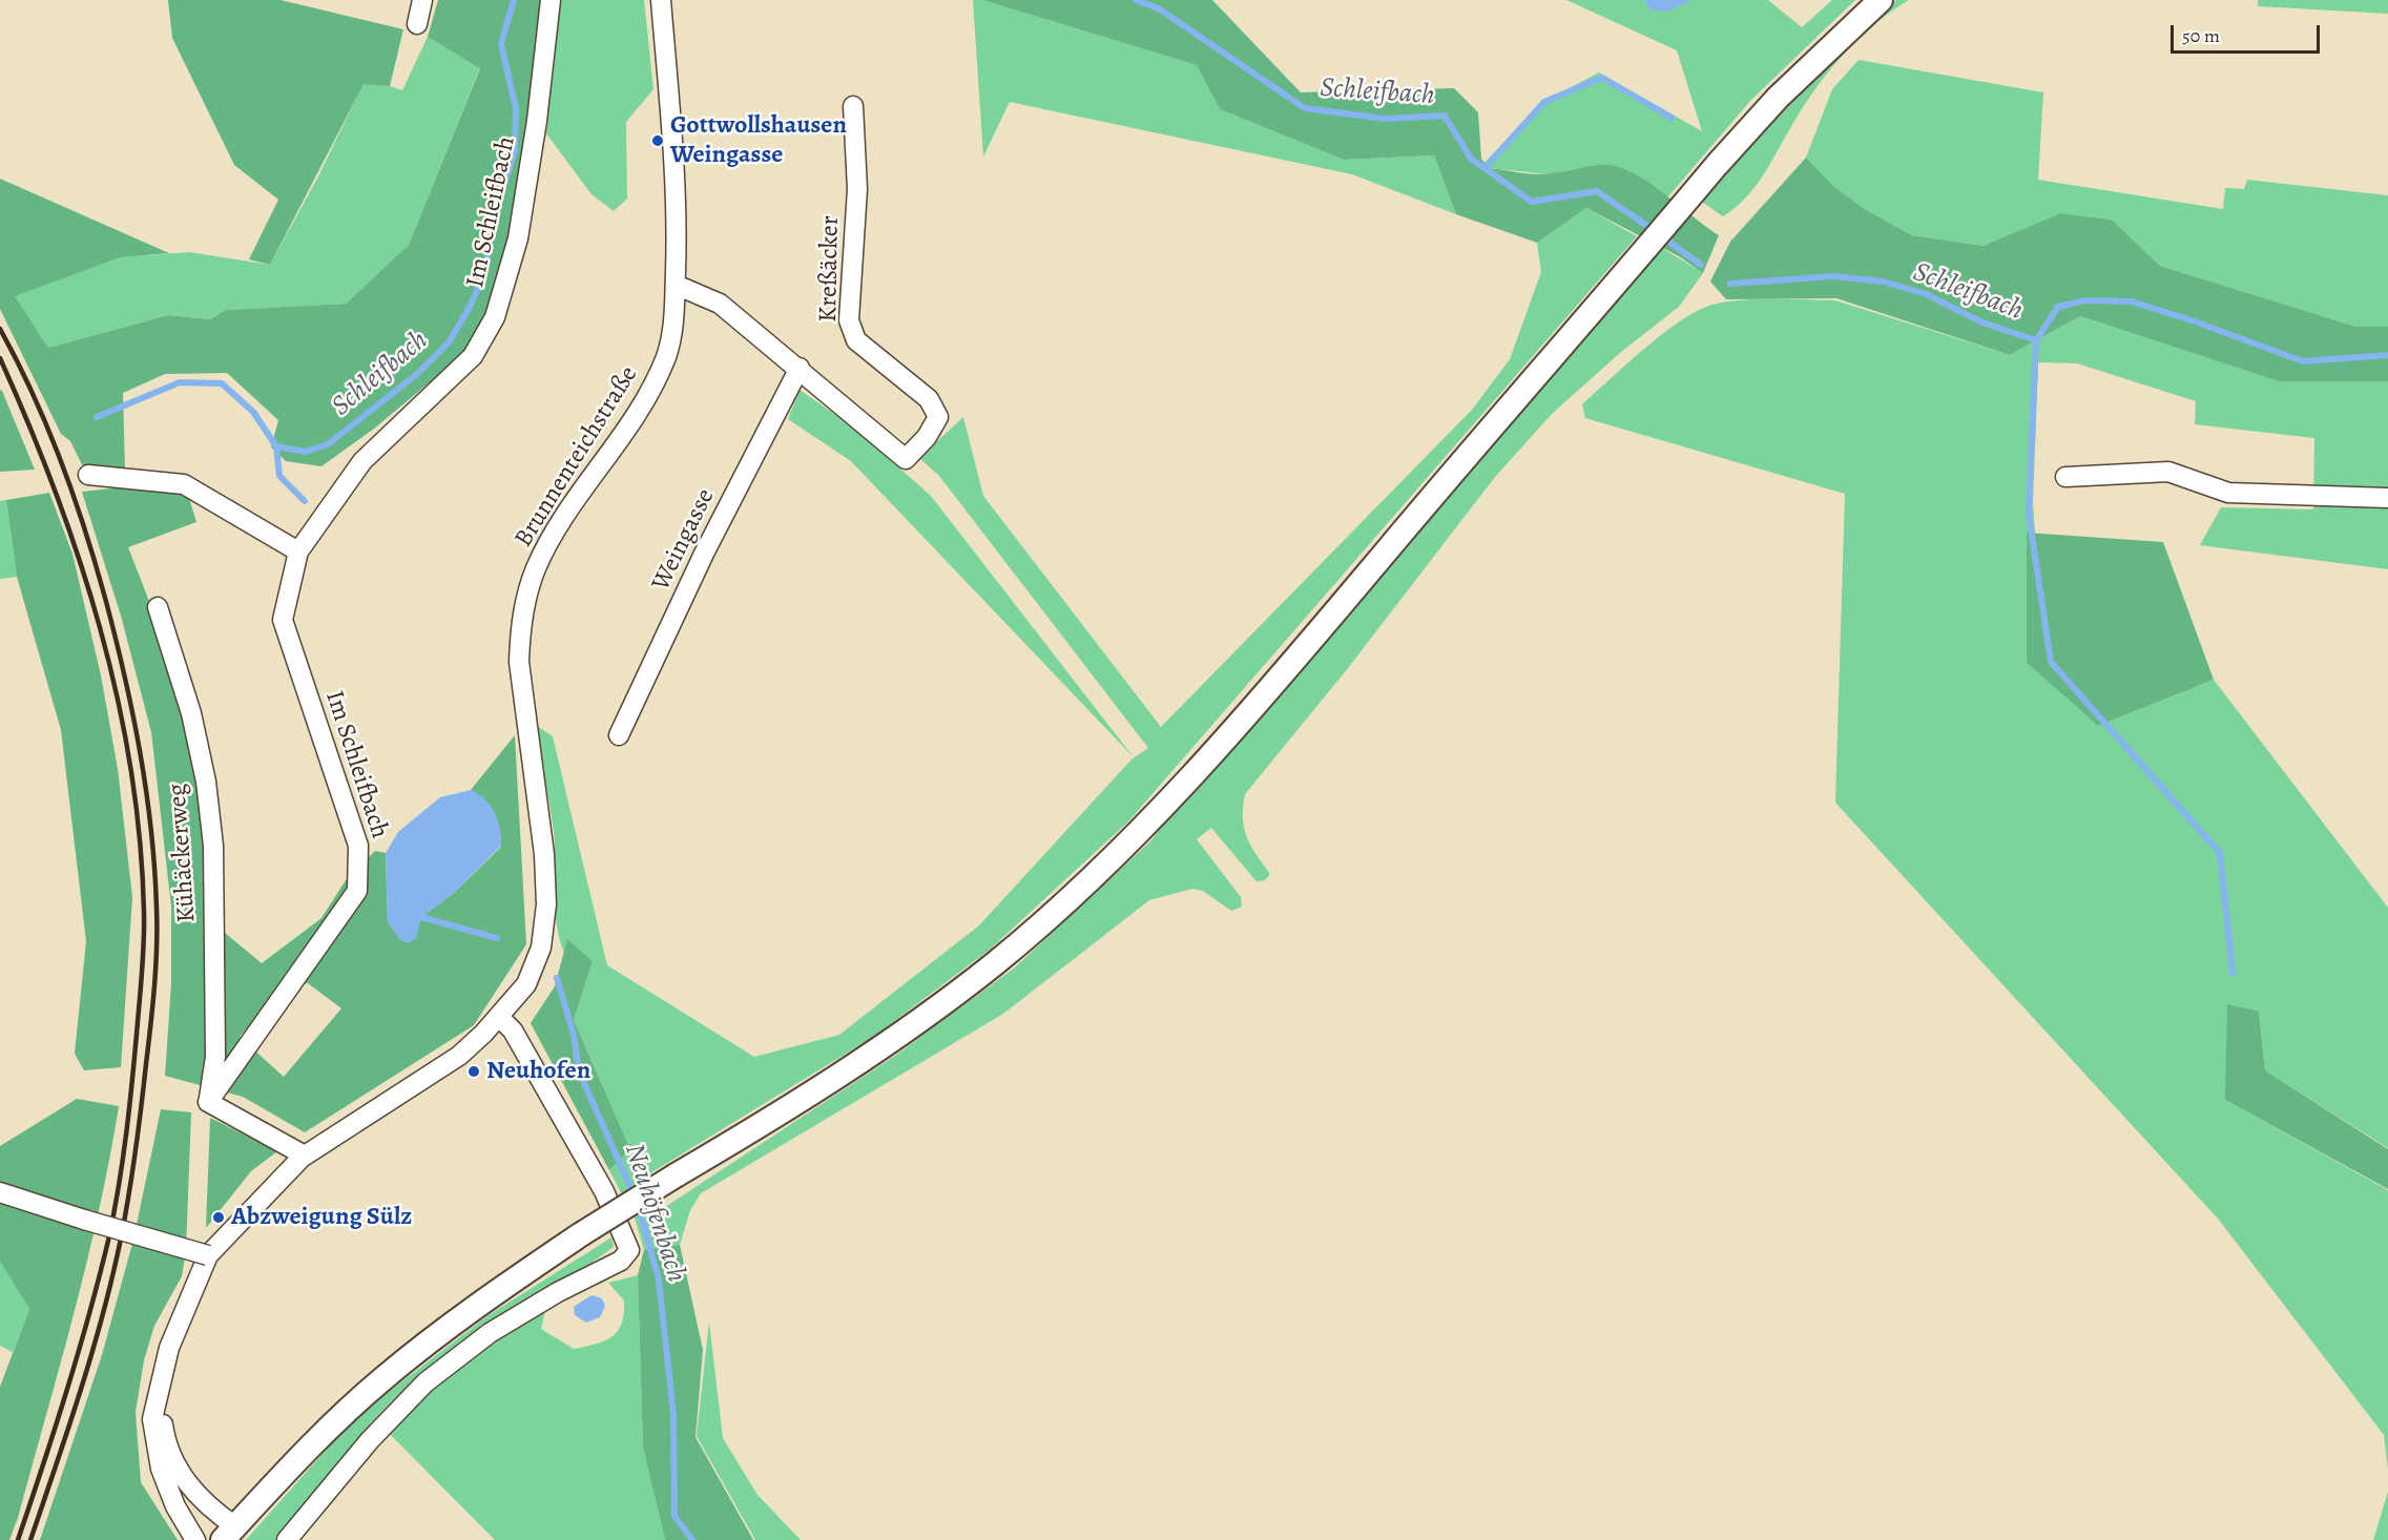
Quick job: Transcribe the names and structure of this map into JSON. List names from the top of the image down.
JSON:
{
  "streets": {
    "street": [
      "Im Schleifbach",
      "Kreßäcker",
      "Brunnenteichstraße",
      "Weingasse",
      "Kühäckerweg"
    ]
  },
  "crossings": [
    ["Im Schleifbach", "Kühäckerweg"],
    ["Kreßäcker", "Weingasse"]
  ],
  "water": ["Schleifbach", "Neuhöfenbach"],
  "places": ["Gottwollshausen Weingasse", "Neuhofen", "Abzweigung Sülz"],
  "scale_bar": "50 m"
}
